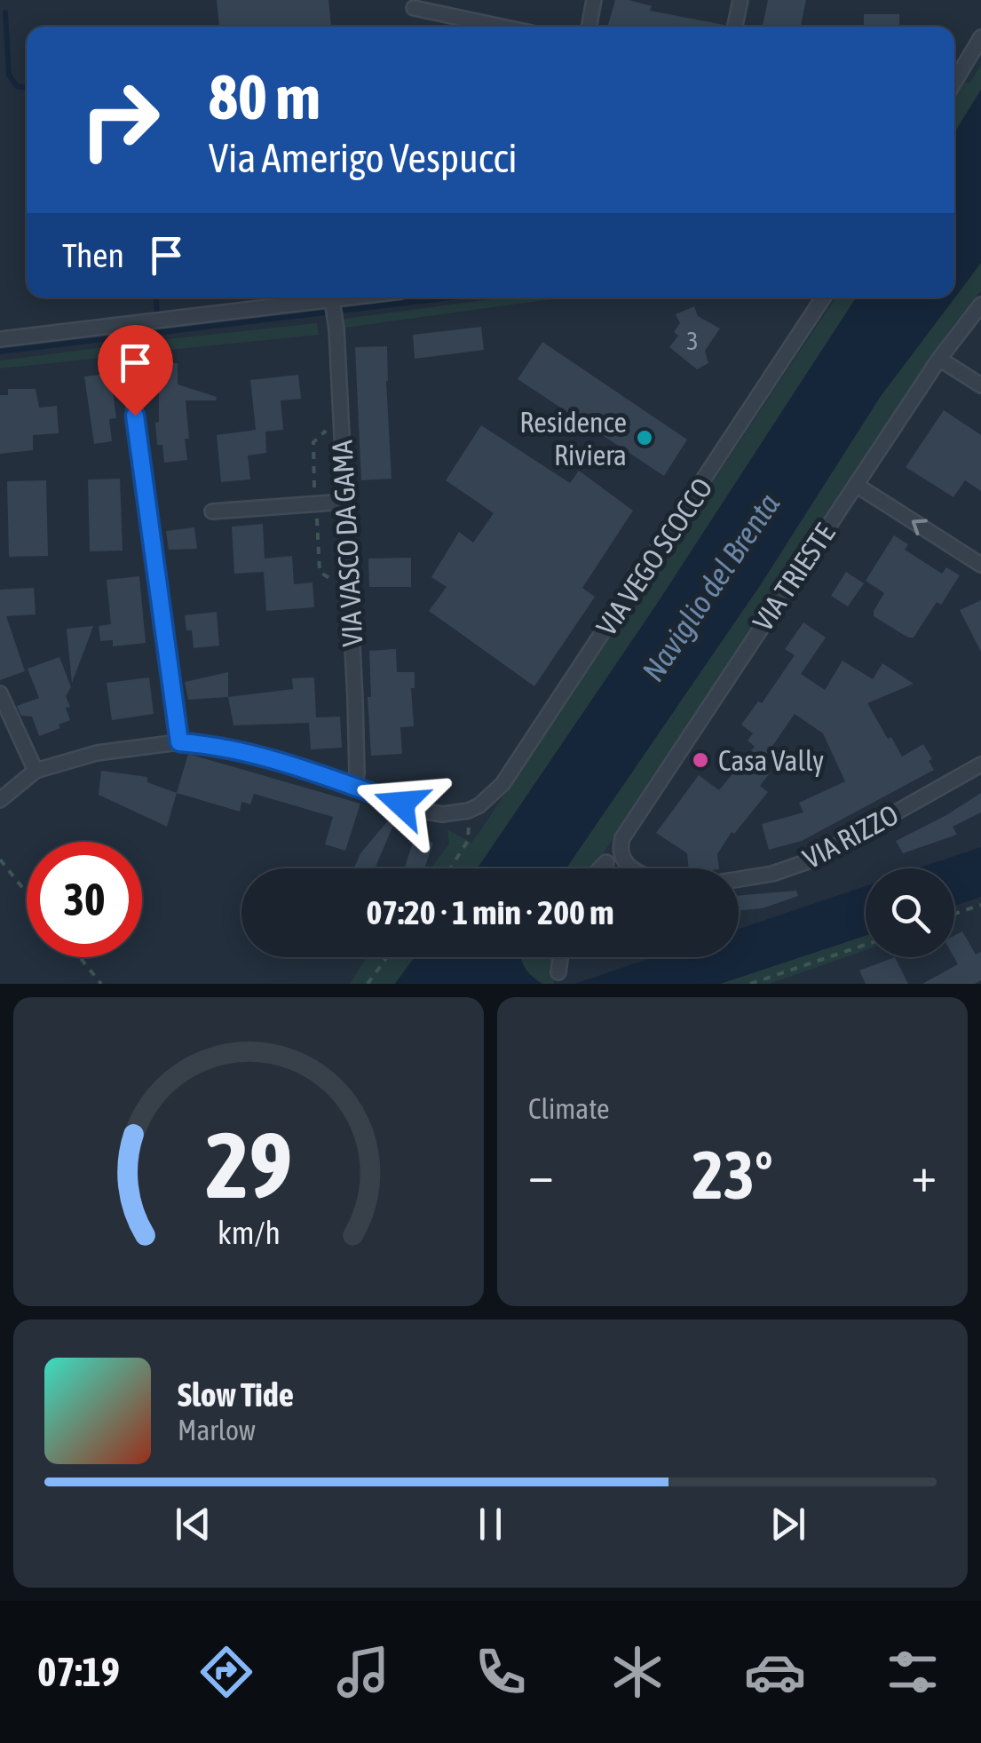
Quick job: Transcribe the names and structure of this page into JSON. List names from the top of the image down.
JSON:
{
  "streets": {
    "street": [
      "VIA VASCO DA GAMA",
      "VIA VEGO SCOCCO",
      "VIA TRIESTE",
      "VIA RIZZO"
    ]
  },
  "water": ["Naviglio del Brenta"],
  "places": ["Residence Riviera", "Casa Vally"],
  "house_numbers": ["3"],
  "page": {
    "turn": ["80 m", "Via Amerigo Vespucci"],
    "then": "Then",
    "limit": "30",
    "trip": "07:20 · 1 min · 200 m",
    "tile": "Climate",
    "heat": ["−", "23°", "+"],
    "song": ["Slow Tide", "Marlow"],
    "tabs": "07:19",
    "gauge": ["29", "km/h"]
  }
}
